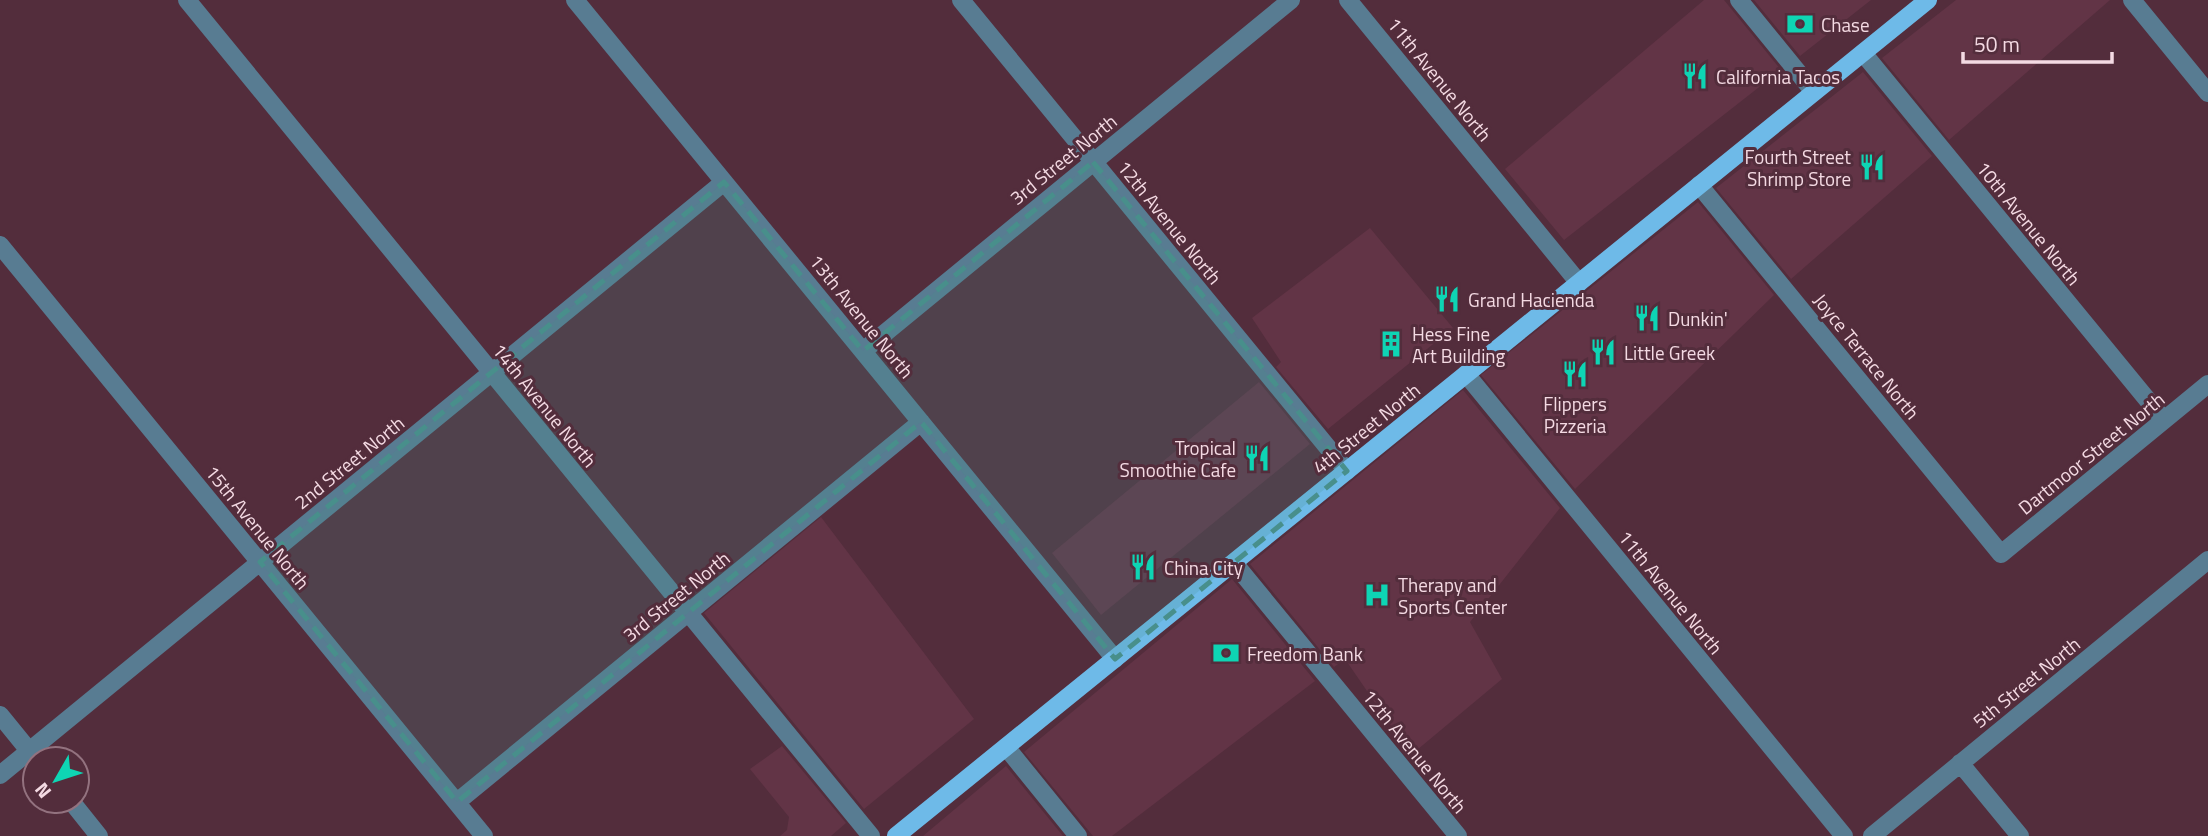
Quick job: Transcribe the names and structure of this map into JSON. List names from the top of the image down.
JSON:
{
  "streets": {
    "main road": ["4th Street North"],
    "street": [
      "11th Avenue North",
      "3rd Street North",
      "12th Avenue North",
      "10th Avenue North",
      "13th Avenue North",
      "Joyce Terrace North",
      "14th Avenue North",
      "Dartmoor Street North",
      "2nd Street North",
      "15th Avenue North",
      "5th Street North"
    ]
  },
  "crossings": [
    ["11th Avenue North", "4th Street North"],
    ["3rd Street North", "12th Avenue North"],
    ["3rd Street North", "13th Avenue North"],
    ["3rd Street North", "14th Avenue North"],
    ["3rd Street North", "15th Avenue North"],
    ["12th Avenue North", "4th Street North"],
    ["10th Avenue North", "4th Street North"],
    ["10th Avenue North", "Dartmoor Street North"],
    ["13th Avenue North", "4th Street North"],
    ["13th Avenue North", "2nd Street North"],
    ["Joyce Terrace North", "4th Street North"],
    ["Joyce Terrace North", "Dartmoor Street North"],
    ["14th Avenue North", "2nd Street North"],
    ["2nd Street North", "15th Avenue North"]
  ],
  "places": {
    "bank": ["Chase", "Freedom Bank"],
    "restaurant": [
      "California Tacos",
      "Fourth Street Shrimp Store",
      "Grand Hacienda",
      "Dunkin'",
      "Little Greek",
      "Flippers Pizzeria",
      "Tropical Smoothie Cafe",
      "China City"
    ],
    "building": ["Hess Fine Art Building"],
    "hospital": ["Therapy and Sports Center"]
  },
  "scale_bar": "50 m",
  "north": "bottom left"
}
